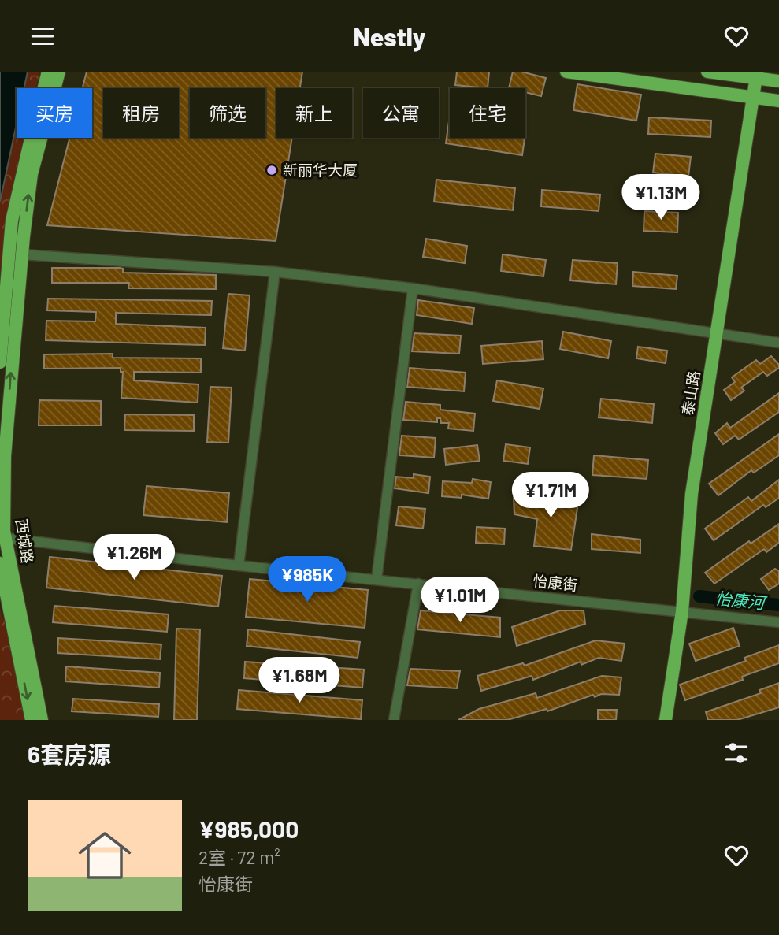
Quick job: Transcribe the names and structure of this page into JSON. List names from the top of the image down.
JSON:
{
  "streets": {
    "main road": ["泰山路", "西城路"],
    "street": ["怡康街"]
  },
  "crossings": [
    ["泰山路", "怡康街"],
    ["西城路", "怡康街"]
  ],
  "water": ["怡康河"],
  "places": ["新丽华大厦"],
  "page": {
    "header": "Nestly",
    "chip": [
      "买房",
      "租房",
      "筛选",
      "新上",
      "公寓",
      "住宅"
    ],
    "price": [
      "¥1.13M",
      "¥1.71M",
      "¥1.26M",
      "¥985K",
      "¥1.01M",
      "¥1.68M"
    ],
    "heading": "6套房源",
    "list": [
      {
        "name": "¥985,000",
        "note": "2室 · 72 m² · 怡康街"
      }
    ]
  }
}
